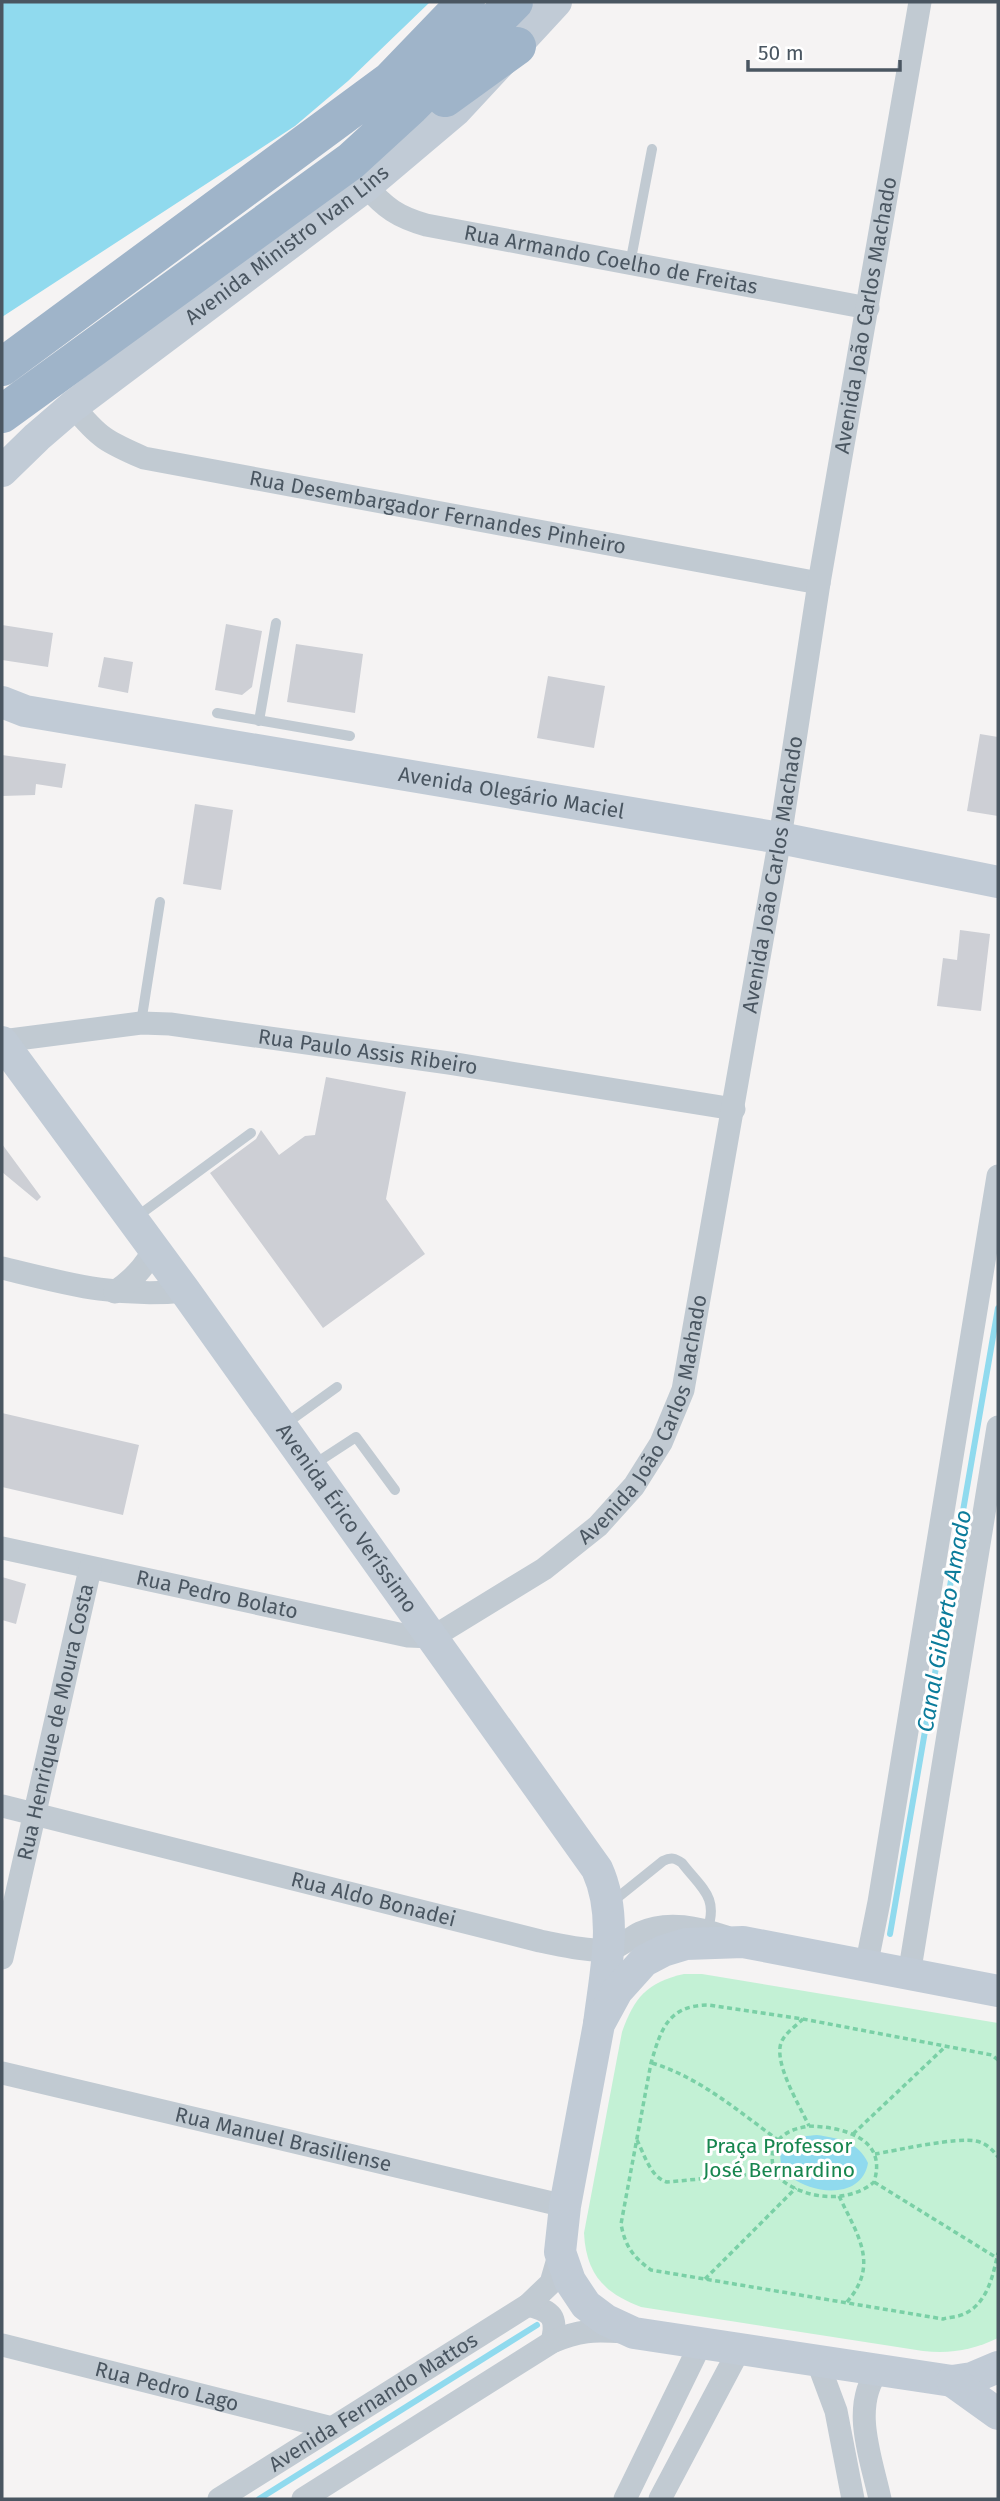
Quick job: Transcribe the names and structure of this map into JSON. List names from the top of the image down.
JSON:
{
  "streets": {
    "highway": ["Avenida Ministro Ivan Lins"],
    "main road": ["Avenida Olegário Maciel", "Avenida Érico Veríssimo"],
    "street": [
      "Rua Armando Coelho de Freitas",
      "Avenida João Carlos Machado",
      "Rua Desembargador Fernandes Pinheiro",
      "Rua Paulo Assis Ribeiro",
      "Rua Pedro Bolato",
      "Rua Henrique de Moura Costa",
      "Rua Aldo Bonadei",
      "Rua Manuel Brasiliense",
      "Rua Pedro Lago",
      "Avenida Fernando Mattos"
    ]
  },
  "crossings": [
    ["Avenida Ministro Ivan Lins", "Rua Armando Coelho de Freitas"],
    ["Avenida Ministro Ivan Lins", "Rua Desembargador Fernandes Pinheiro"],
    ["Rua Armando Coelho de Freitas", "Avenida João Carlos Machado"],
    ["Avenida João Carlos Machado", "Rua Desembargador Fernandes Pinheiro"],
    ["Avenida João Carlos Machado", "Avenida Olegário Maciel"],
    ["Avenida João Carlos Machado", "Rua Paulo Assis Ribeiro"],
    ["Avenida João Carlos Machado", "Avenida Érico Veríssimo"],
    ["Avenida João Carlos Machado", "Rua Pedro Bolato"],
    ["Rua Paulo Assis Ribeiro", "Avenida Érico Veríssimo"],
    ["Avenida Érico Veríssimo", "Rua Pedro Bolato"],
    ["Avenida Érico Veríssimo", "Rua Aldo Bonadei"],
    ["Rua Pedro Bolato", "Rua Henrique de Moura Costa"],
    ["Rua Henrique de Moura Costa", "Rua Aldo Bonadei"],
    ["Rua Pedro Lago", "Avenida Fernando Mattos"]
  ],
  "water": ["Canal Gilberto Amado"],
  "parks": ["Praça Professor José Bernardino"],
  "scale_bar": "50 m"
}
